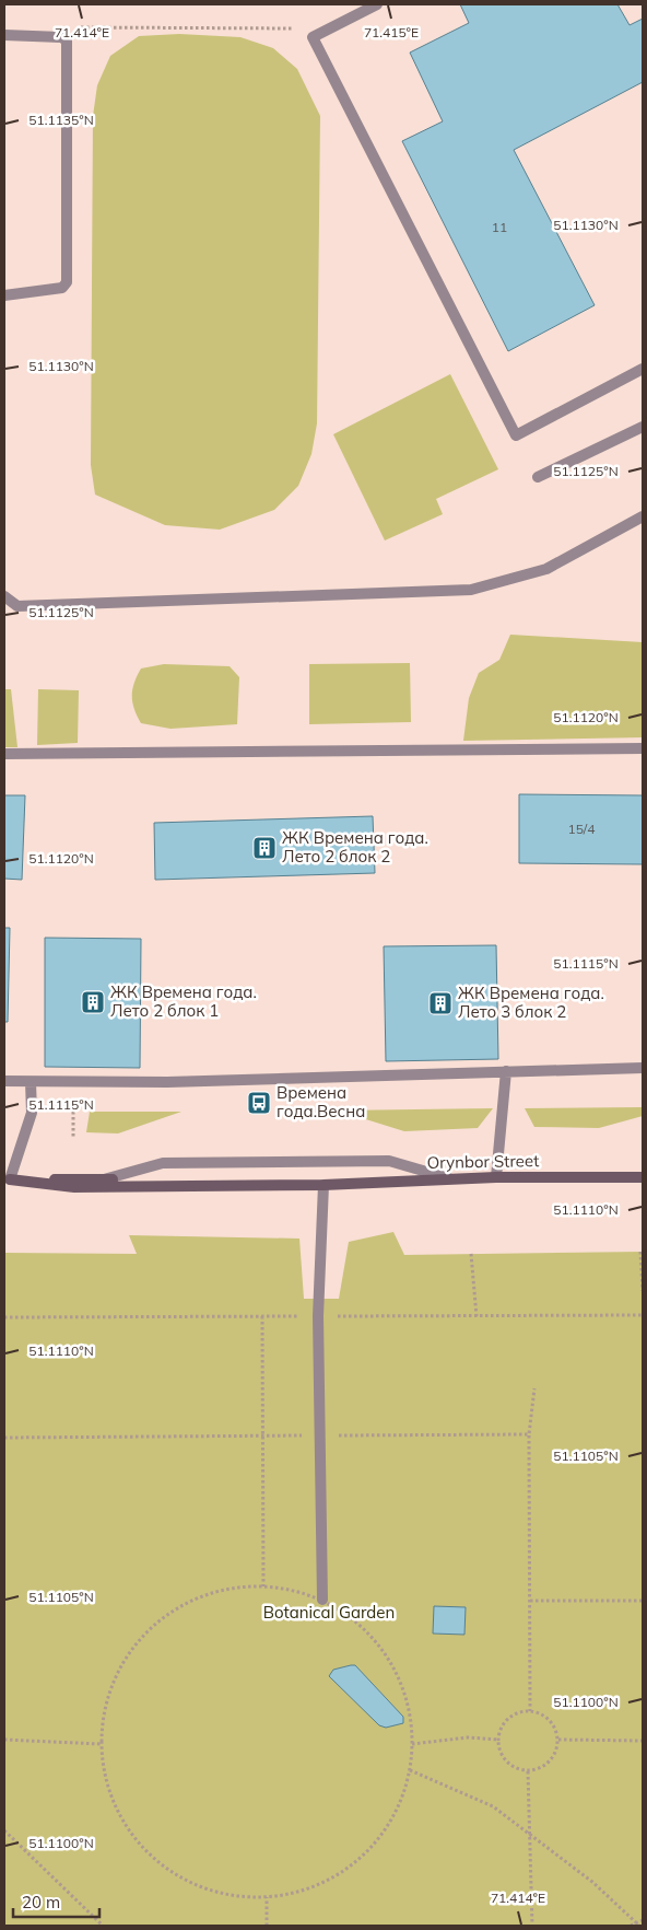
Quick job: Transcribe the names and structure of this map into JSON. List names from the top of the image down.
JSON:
{
  "streets": {
    "street": ["Orynbor Street"]
  },
  "parks": ["Botanical Garden"],
  "places": {
    "building": ["ЖК Времена года. Лето 2 блок 2", "ЖК Времена года. Лето 2 блок 1", "ЖК Времена года. Лето 3 блок 2"],
    "bus stop": ["Времена года.Весна"]
  },
  "house_numbers": ["11", "15/4"],
  "scale_bar": "20 m",
  "coordinates": [
    "71.414°E",
    "71.415°E",
    "51.1135°N",
    "51.1130°N",
    "51.1125°N",
    "51.1120°N",
    "51.1115°N",
    "51.1110°N",
    "51.1105°N",
    "51.1100°N"
  ]
}
